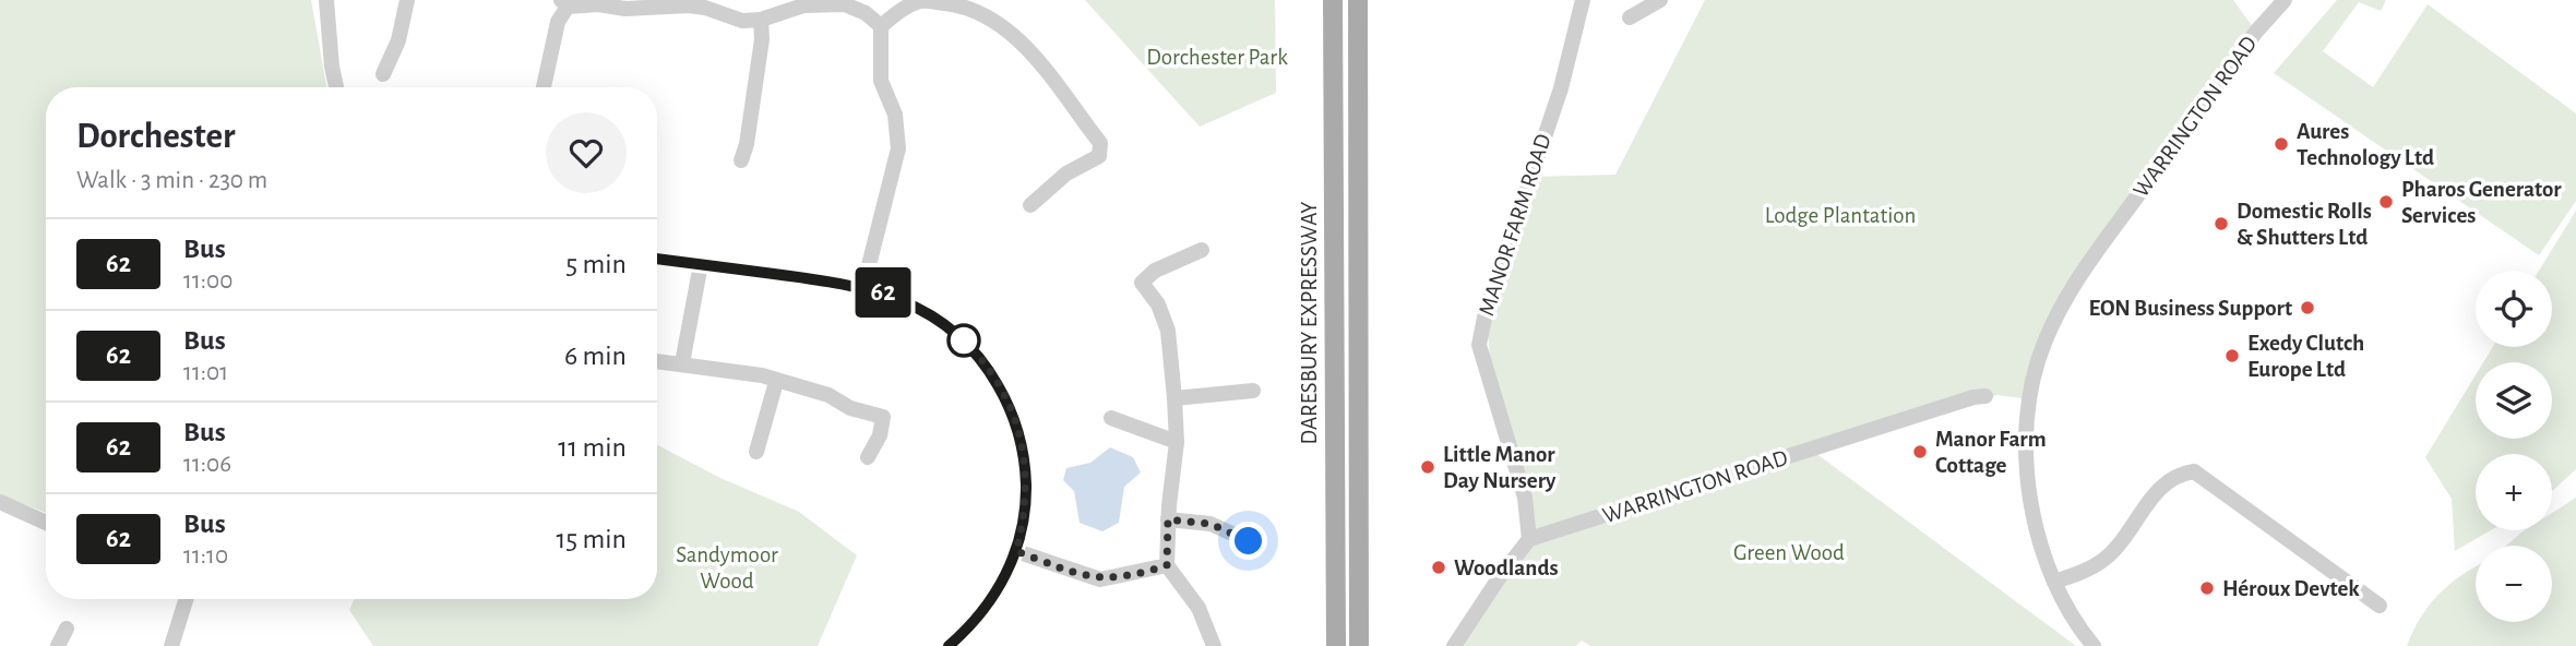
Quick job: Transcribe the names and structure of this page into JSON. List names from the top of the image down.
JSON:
{
  "streets": {
    "main road": ["DARESBURY EXPRESSWAY"],
    "street": ["WARRINGTON ROAD", "MANOR FARM ROAD"]
  },
  "crossings": [
    ["WARRINGTON ROAD", "MANOR FARM ROAD"]
  ],
  "parks": [
    "Dorchester Park",
    "Lodge Plantation",
    "Green Wood",
    "Sandymoor Wood"
  ],
  "places": [
    "Aures Technology Ltd",
    "Pharos Generator Services",
    "Domestic Rolls & Shutters Ltd",
    "EON Business Support",
    "Exedy Clutch Europe Ltd",
    "Manor Farm Cottage",
    "Little Manor Day Nursery",
    "Woodlands",
    "Héroux Devtek"
  ],
  "lines": ["bus line 62"],
  "page": {
    "on_map": "62",
    "heading": ["Dorchester", "Walk · 3 min · 230 m"],
    "list": [
      {
        "mark": "62",
        "name": "Bus",
        "note": "11:00",
        "value": "5 min"
      },
      {
        "mark": "62",
        "name": "Bus",
        "note": "11:01",
        "value": "6 min"
      },
      {
        "mark": "62",
        "name": "Bus",
        "note": "11:06",
        "value": "11 min"
      },
      {
        "mark": "62",
        "name": "Bus",
        "note": "11:10",
        "value": "15 min"
      }
    ],
    "map_buttons": ["+", "−"]
  }
}
